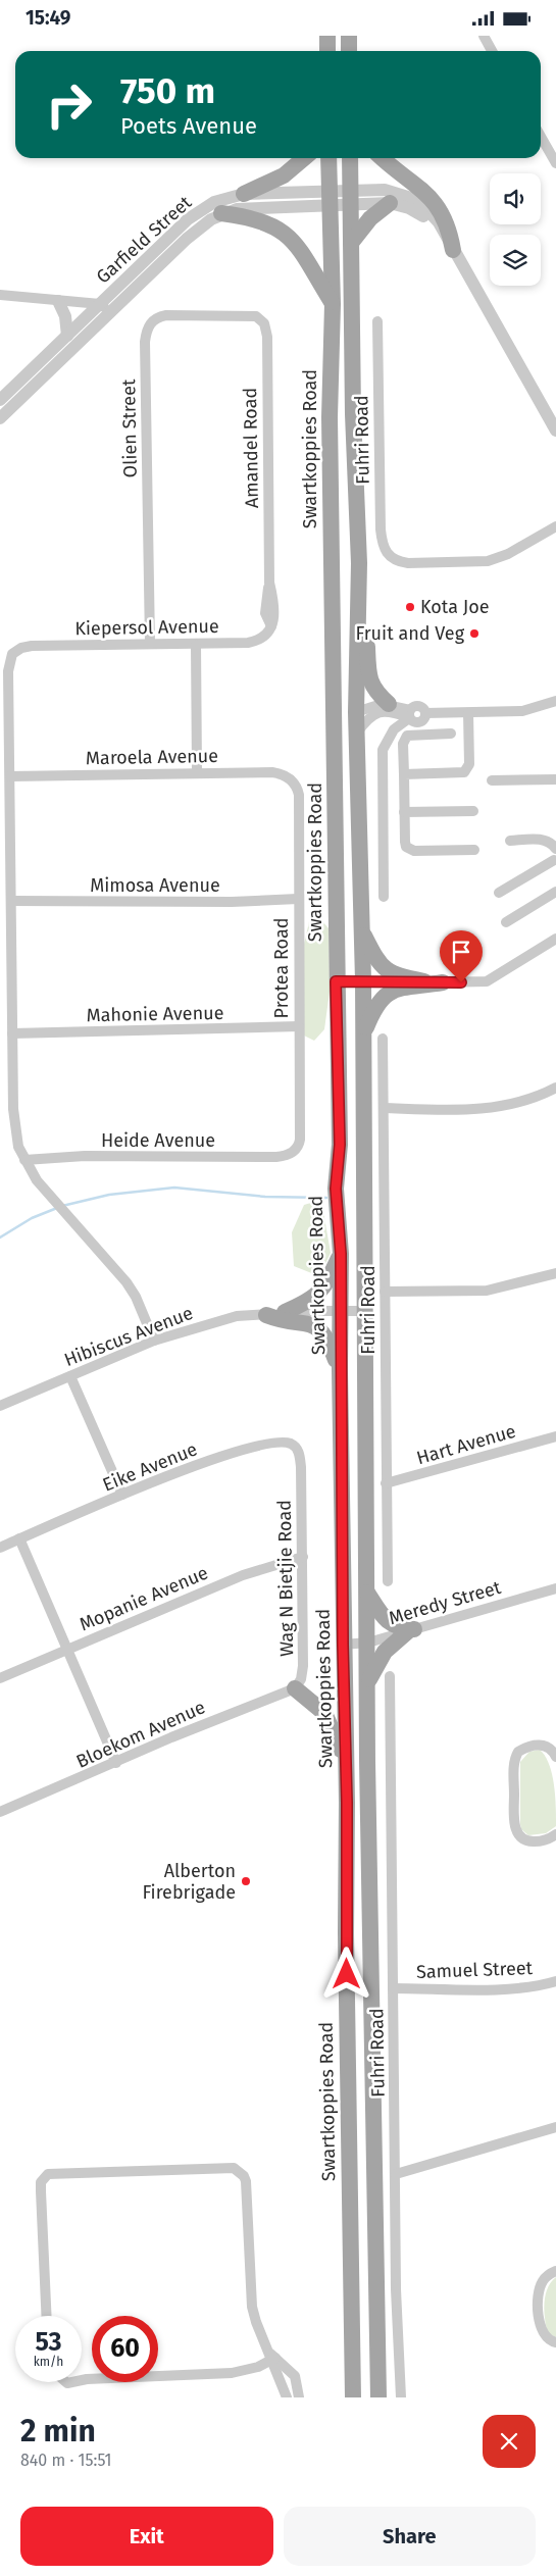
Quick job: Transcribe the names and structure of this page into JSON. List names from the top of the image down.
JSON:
{
  "streets": {
    "main road": ["Swartkoppies Road"],
    "street": [
      "Garfield Street",
      "Olien Street",
      "Fuhri Road",
      "Amandel Road",
      "Kiepersol Avenue",
      "Maroela Avenue",
      "Mimosa Avenue",
      "Protea Road",
      "Mahonie Avenue",
      "Heide Avenue",
      "Hibiscus Avenue",
      "Hart Avenue",
      "Eike Avenue",
      "Wag N Bietjie Road",
      "Mopanie Avenue",
      "Meredy Street",
      "Bloekom Avenue",
      "Samuel Street"
    ]
  },
  "crossings": [
    ["Garfield Street", "Swartkoppies Road"],
    ["Olien Street", "Amandel Road"],
    ["Olien Street", "Kiepersol Avenue"],
    ["Fuhri Road", "Hart Avenue"],
    ["Fuhri Road", "Samuel Street"],
    ["Amandel Road", "Kiepersol Avenue"],
    ["Swartkoppies Road", "Hibiscus Avenue"],
    ["Swartkoppies Road", "Meredy Street"],
    ["Kiepersol Avenue", "Maroela Avenue"],
    ["Maroela Avenue", "Protea Road"],
    ["Mimosa Avenue", "Protea Road"],
    ["Protea Road", "Mahonie Avenue"],
    ["Protea Road", "Heide Avenue"],
    ["Eike Avenue", "Wag N Bietjie Road"],
    ["Wag N Bietjie Road", "Mopanie Avenue"],
    ["Wag N Bietjie Road", "Bloekom Avenue"]
  ],
  "places": ["Kota Joe", "Fruit and Veg", "Alberton Firebrigade"],
  "page": {
    "status": "15:49",
    "turn": ["750 m", "Poets Avenue"],
    "speed": "53 km/h",
    "limit": "60",
    "heading": ["2 min", "840 m · 15:51"],
    "buttons": ["Exit", "Share"]
  }
}
